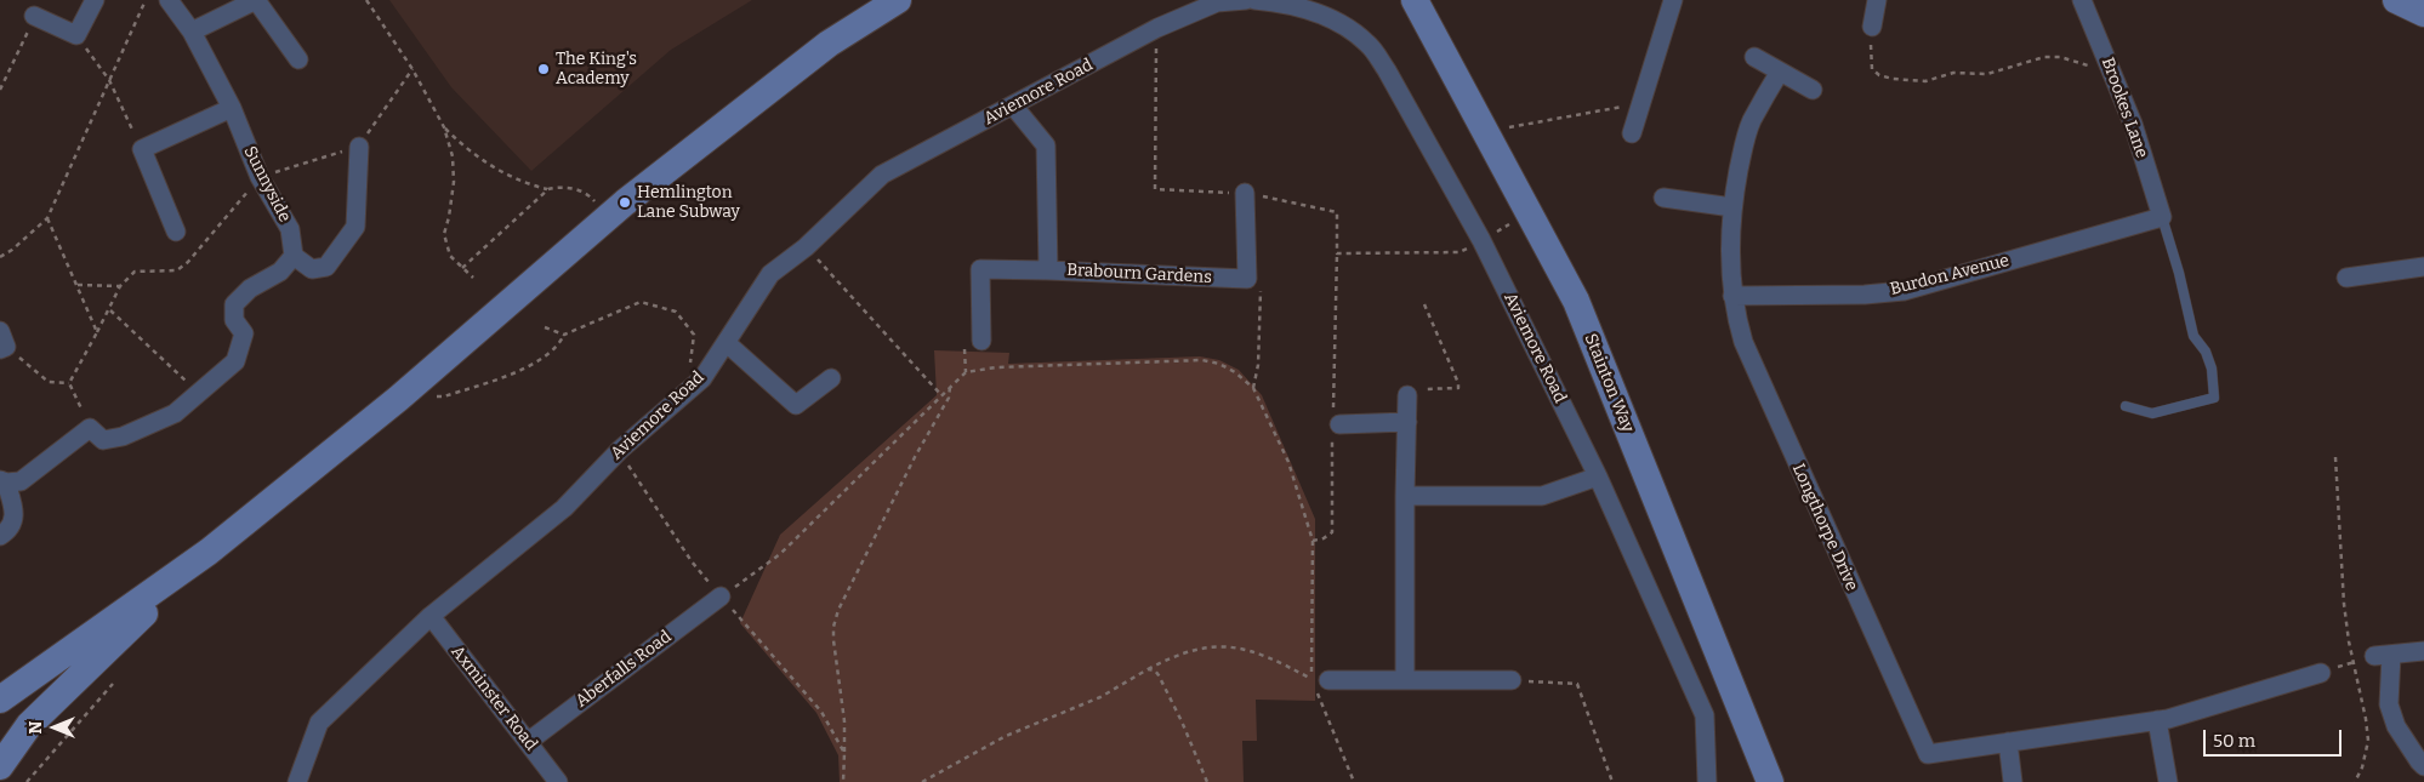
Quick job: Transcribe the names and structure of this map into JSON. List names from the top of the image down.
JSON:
{
  "streets": {
    "main road": ["Stainton Way"],
    "street": [
      "Aviemore Road",
      "Brookes Lane",
      "Sunnyside",
      "Brabourn Gardens",
      "Burdon Avenue",
      "Longthorpe Drive",
      "Aberfalls Road",
      "Axminster Road"
    ]
  },
  "crossings": [
    ["Aviemore Road", "Brabourn Gardens"],
    ["Aviemore Road", "Axminster Road"],
    ["Brookes Lane", "Burdon Avenue"],
    ["Burdon Avenue", "Longthorpe Drive"],
    ["Aberfalls Road", "Axminster Road"]
  ],
  "places": ["The King's Academy", "Hemlington Lane Subway"],
  "scale_bar": "50 m",
  "north": "left"
}
